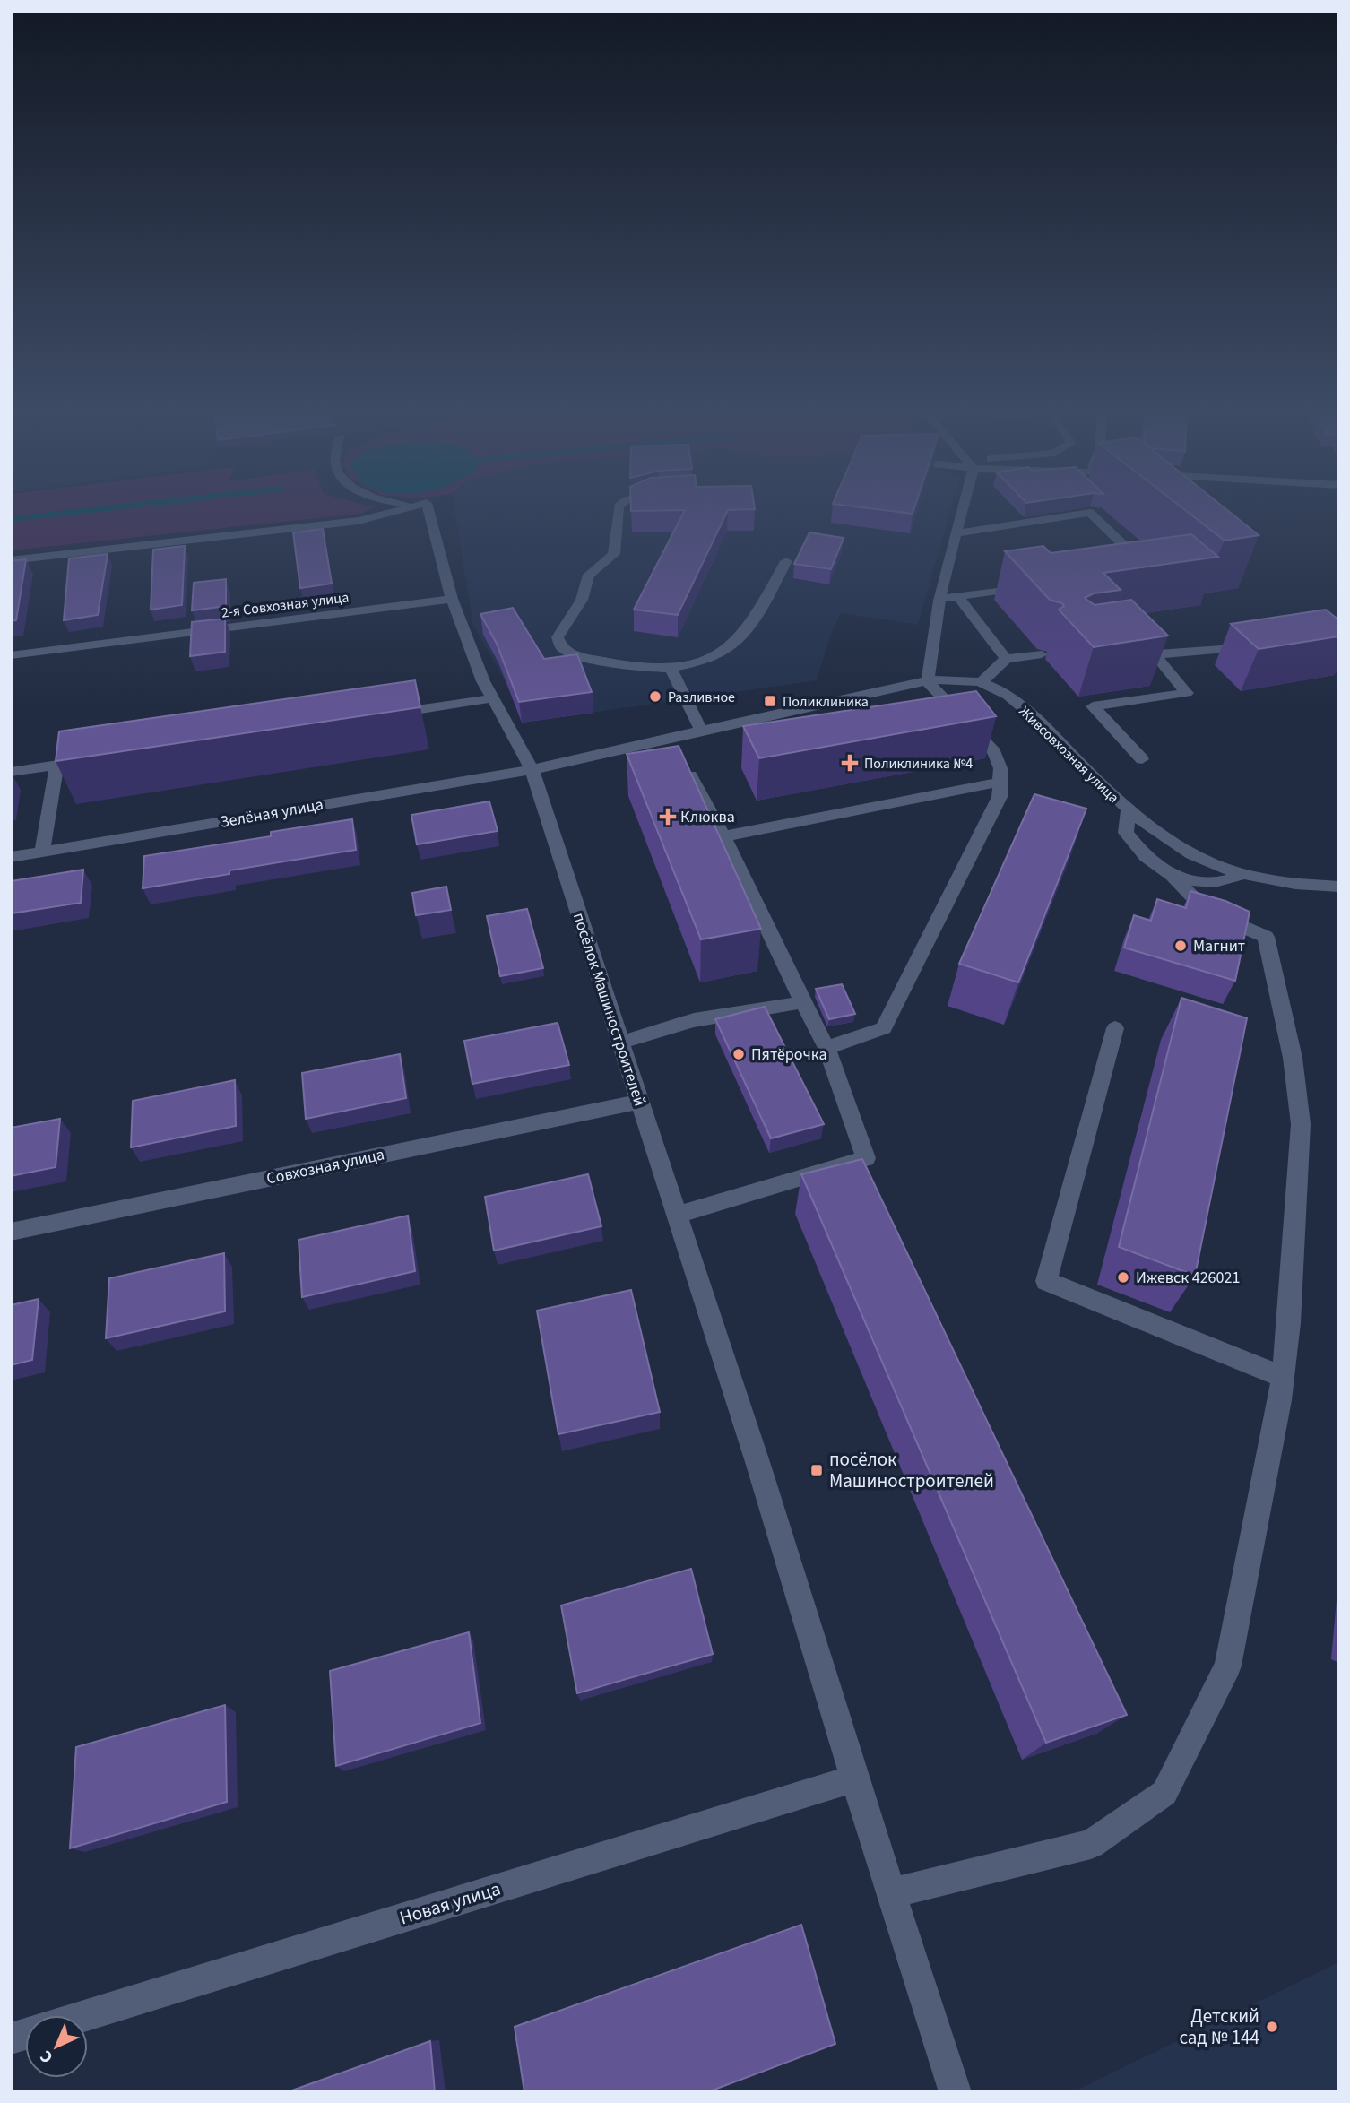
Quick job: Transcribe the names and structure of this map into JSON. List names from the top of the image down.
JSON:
{
  "streets": {
    "street": [
      "2-я Совхозная улица",
      "Живсовхозная улица",
      "Зелёная улица",
      "посёлок Машиностроителей",
      "Совхозная улица",
      "Новая улица"
    ]
  },
  "crossings": [
    ["2-я Совхозная улица", "посёлок Машиностроителей"],
    ["Живсовхозная улица", "Зелёная улица"],
    ["Живсовхозная улица", "посёлок Машиностроителей"],
    ["Зелёная улица", "посёлок Машиностроителей"],
    ["посёлок Машиностроителей", "Совхозная улица"],
    ["посёлок Машиностроителей", "Новая улица"]
  ],
  "places": {
    "other": [
      "Разливное",
      "Магнит",
      "Пятёрочка",
      "Ижевск 426021",
      "Детский сад № 144"
    ],
    "transit": ["Поликлиника", "посёлок Машиностроителей"],
    "health": ["Поликлиника №4", "Клюква"]
  },
  "north": "bottom left"
}
